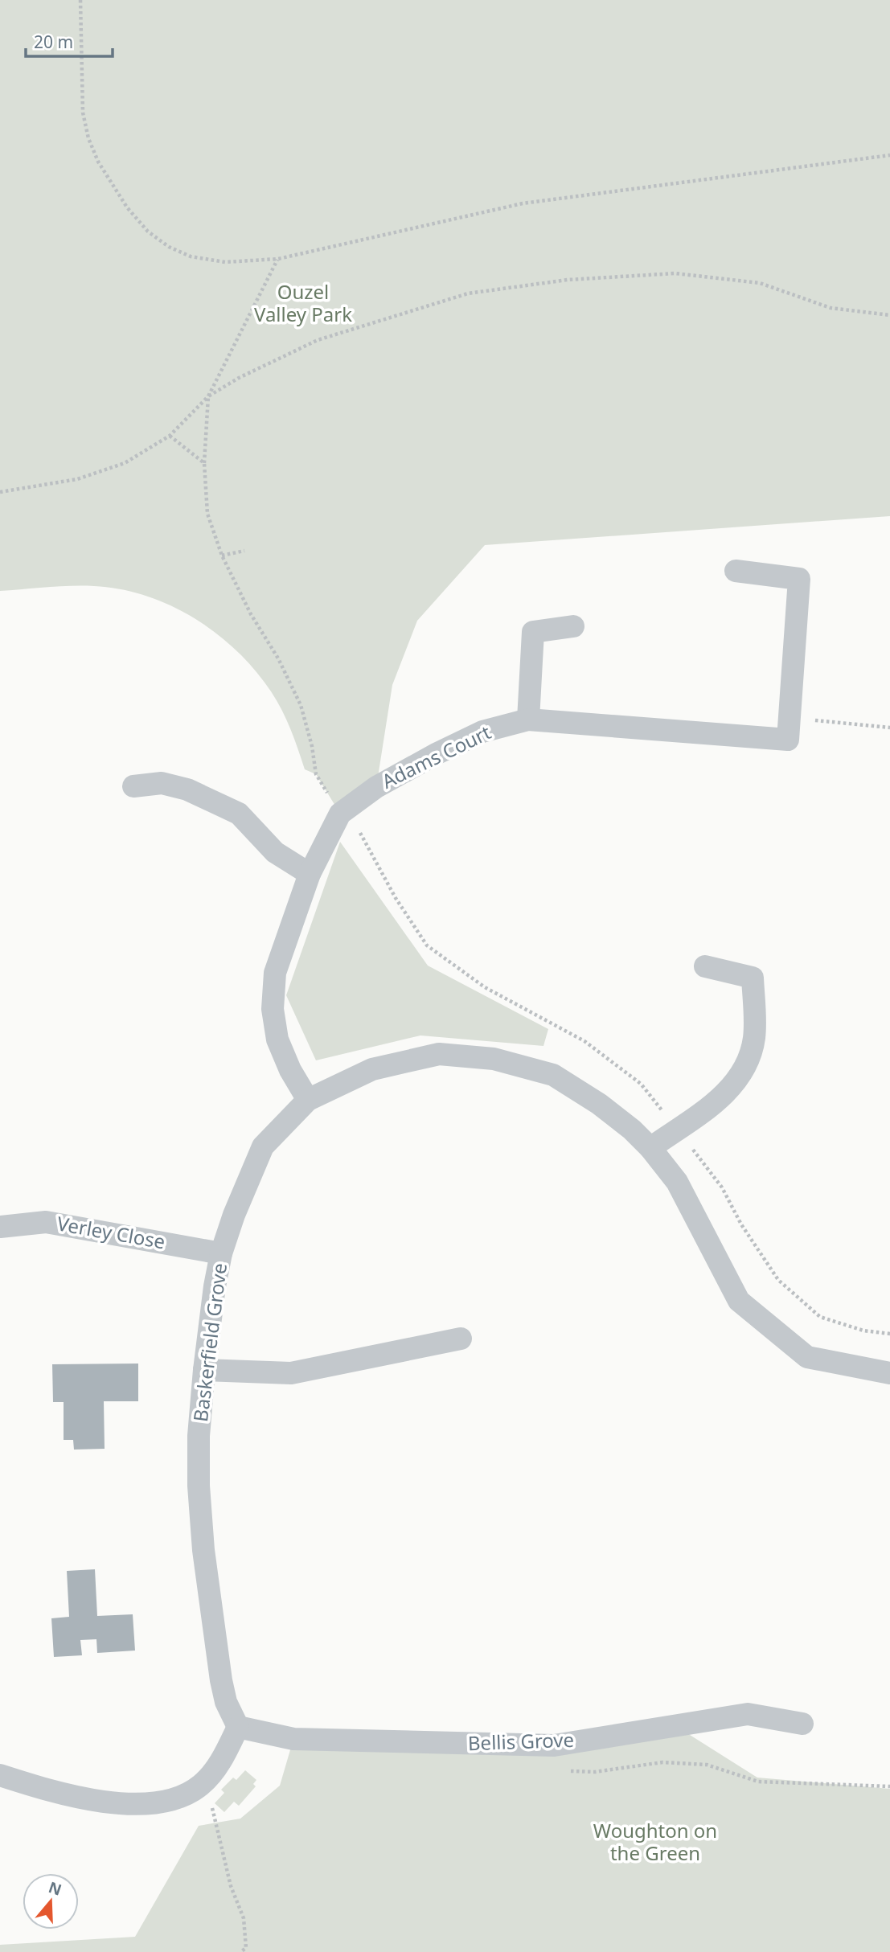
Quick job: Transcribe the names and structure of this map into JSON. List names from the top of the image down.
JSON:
{
  "streets": {
    "street": [
      "Adams Court",
      "Verley Close",
      "Baskerfield Grove",
      "Bellis Grove"
    ]
  },
  "crossings": [
    ["Adams Court", "Baskerfield Grove"],
    ["Verley Close", "Baskerfield Grove"],
    ["Baskerfield Grove", "Bellis Grove"]
  ],
  "parks": ["Ouzel Valley Park", "Woughton on the Green"],
  "scale_bar": "20 m",
  "north": "top"
}
